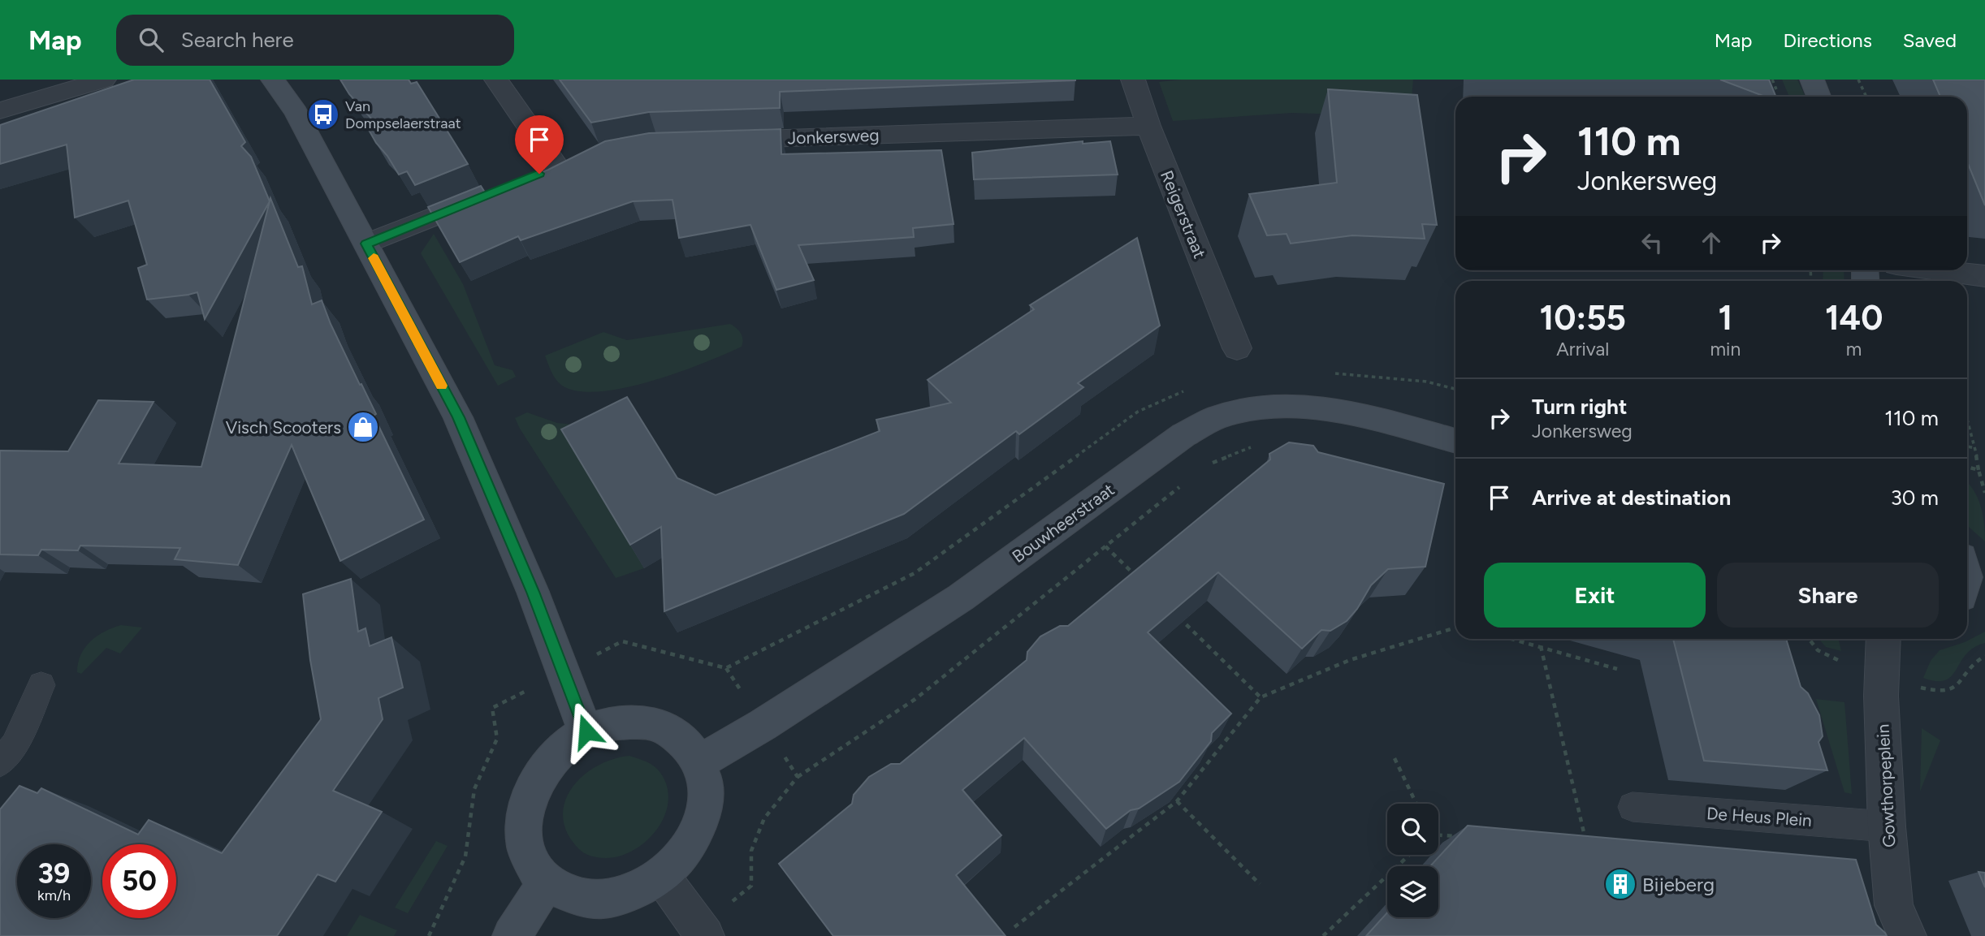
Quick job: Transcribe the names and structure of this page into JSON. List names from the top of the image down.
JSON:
{
  "streets": {
    "main road": ["Bouwheerstraat"],
    "street": ["Jonkersweg", "Reigerstraat", "Gowthorpeplein"],
    "lane": ["De Heus Plein"]
  },
  "crossings": [
    ["Jonkersweg", "Reigerstraat"],
    ["Gowthorpeplein", "De Heus Plein"]
  ],
  "places": {
    "bus stop": ["Van Dompselaerstraat"],
    "shop": ["Visch Scooters"],
    "building": ["Bijeberg"]
  },
  "page": {
    "header": "Map",
    "search": "Search here",
    "nav": ["Map", "Directions", "Saved"],
    "turn": ["110 m", "Jonkersweg"],
    "eta": [
      "10:55",
      "Arrival",
      "1",
      "min",
      "140",
      "m"
    ],
    "list": [
      {
        "name": "Turn right",
        "note": "Jonkersweg",
        "value": "110 m"
      },
      {
        "name": "Arrive at destination",
        "value": "30 m"
      }
    ],
    "buttons": ["Exit", "Share"],
    "speed": "39 km/h",
    "limit": "50"
  }
}
